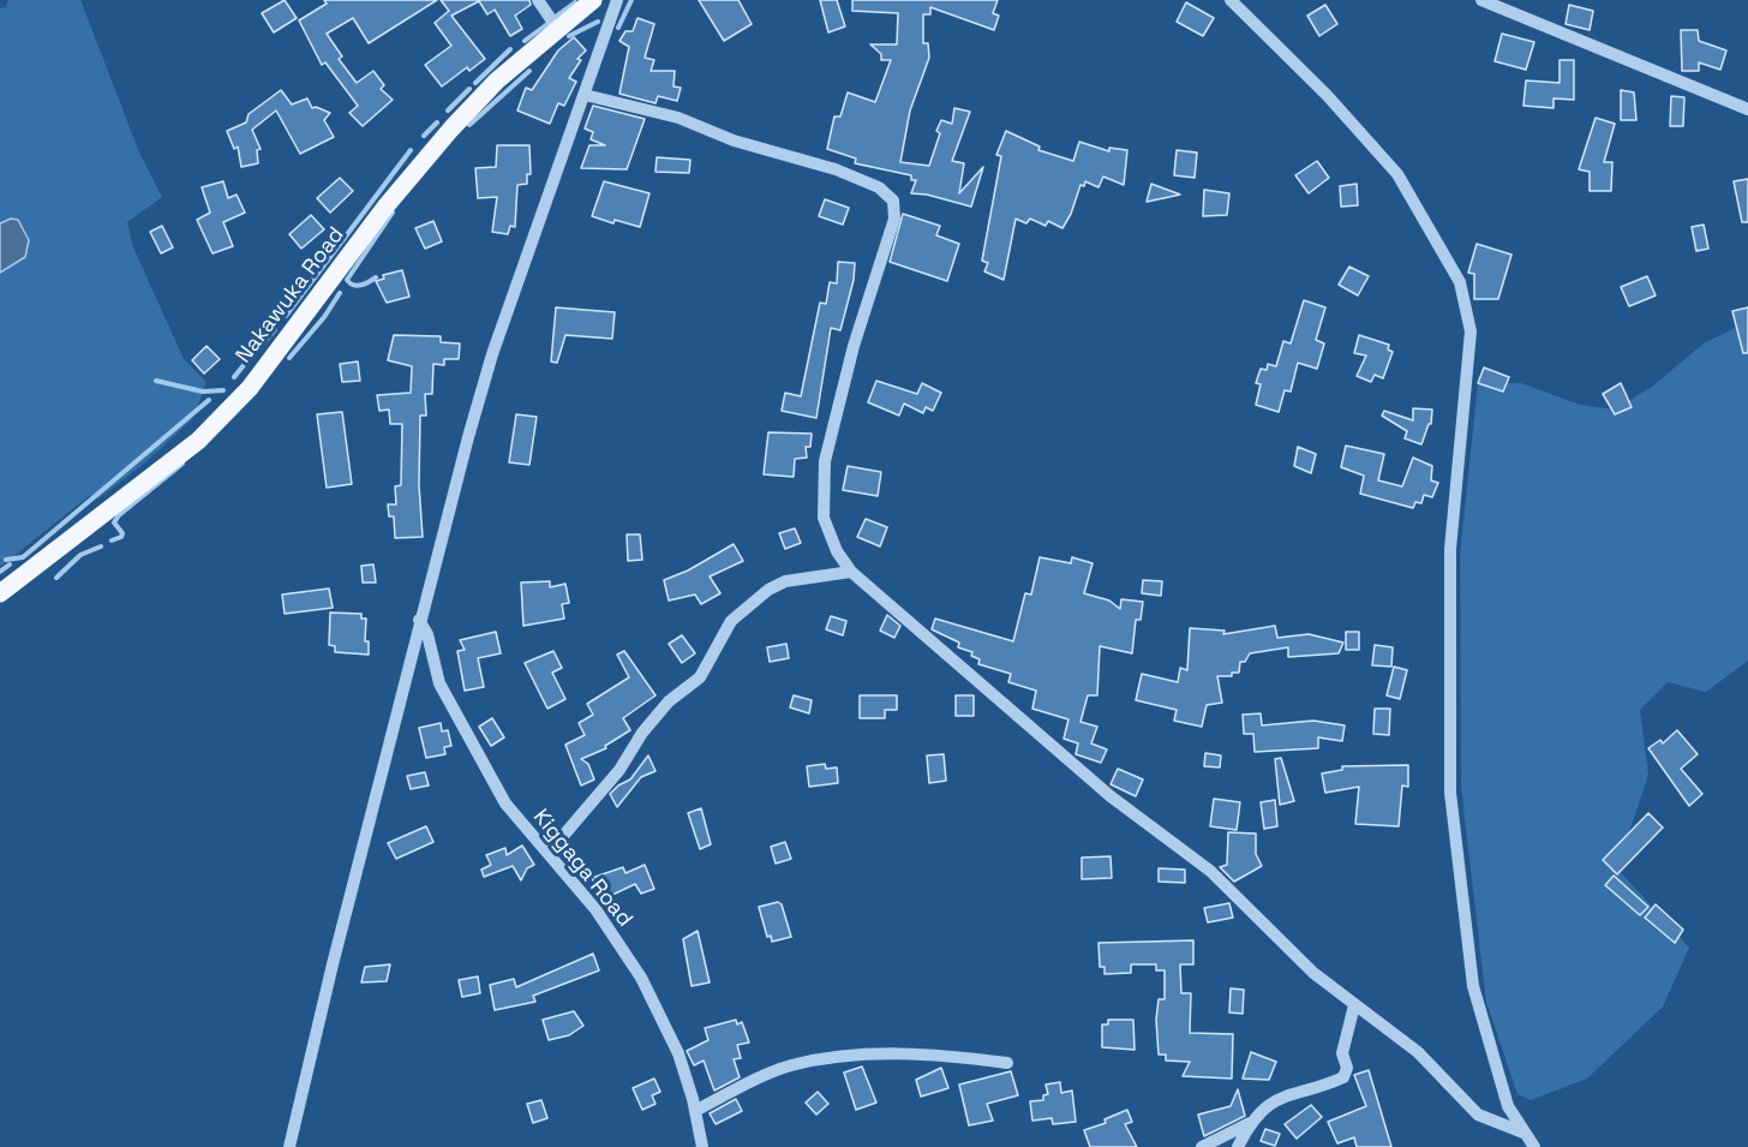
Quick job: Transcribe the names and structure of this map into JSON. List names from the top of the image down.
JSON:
{
  "streets": {
    "main road": ["Nakawuka Road"],
    "street": ["Kiggaga Road"]
  }
}
